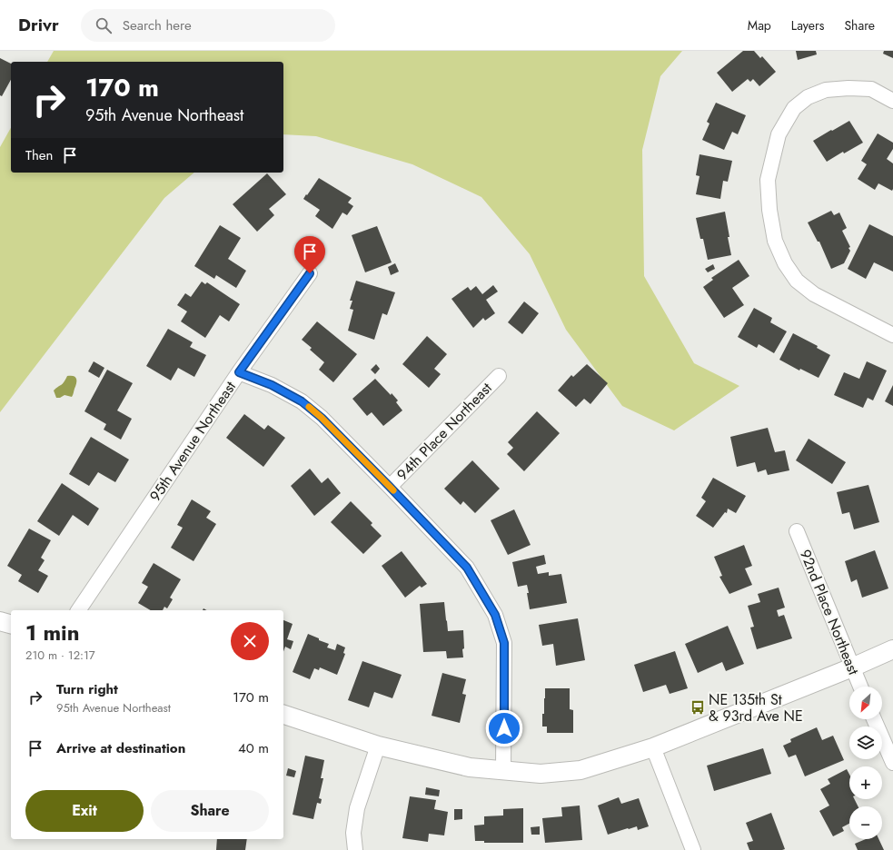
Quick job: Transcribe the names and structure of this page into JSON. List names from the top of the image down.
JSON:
{
  "streets": {
    "street": ["94th Place Northeast", "95th Avenue Northeast", "92nd Place Northeast"]
  },
  "places": {
    "bus stop": ["NE 135th St & 93rd Ave NE"]
  },
  "north": "bottom left",
  "page": {
    "header": "Drivr",
    "search": "Search here",
    "nav": ["Map", "Layers", "Share"],
    "turn": ["170 m", "95th Avenue Northeast"],
    "then": "Then",
    "heading": ["1 min", "210 m · 12:17"],
    "list": [
      {
        "name": "Turn right",
        "note": "95th Avenue Northeast",
        "value": "170 m"
      },
      {
        "name": "Arrive at destination",
        "value": "40 m"
      }
    ],
    "map_buttons": ["+", "−"],
    "buttons": ["Exit", "Share"]
  }
}
